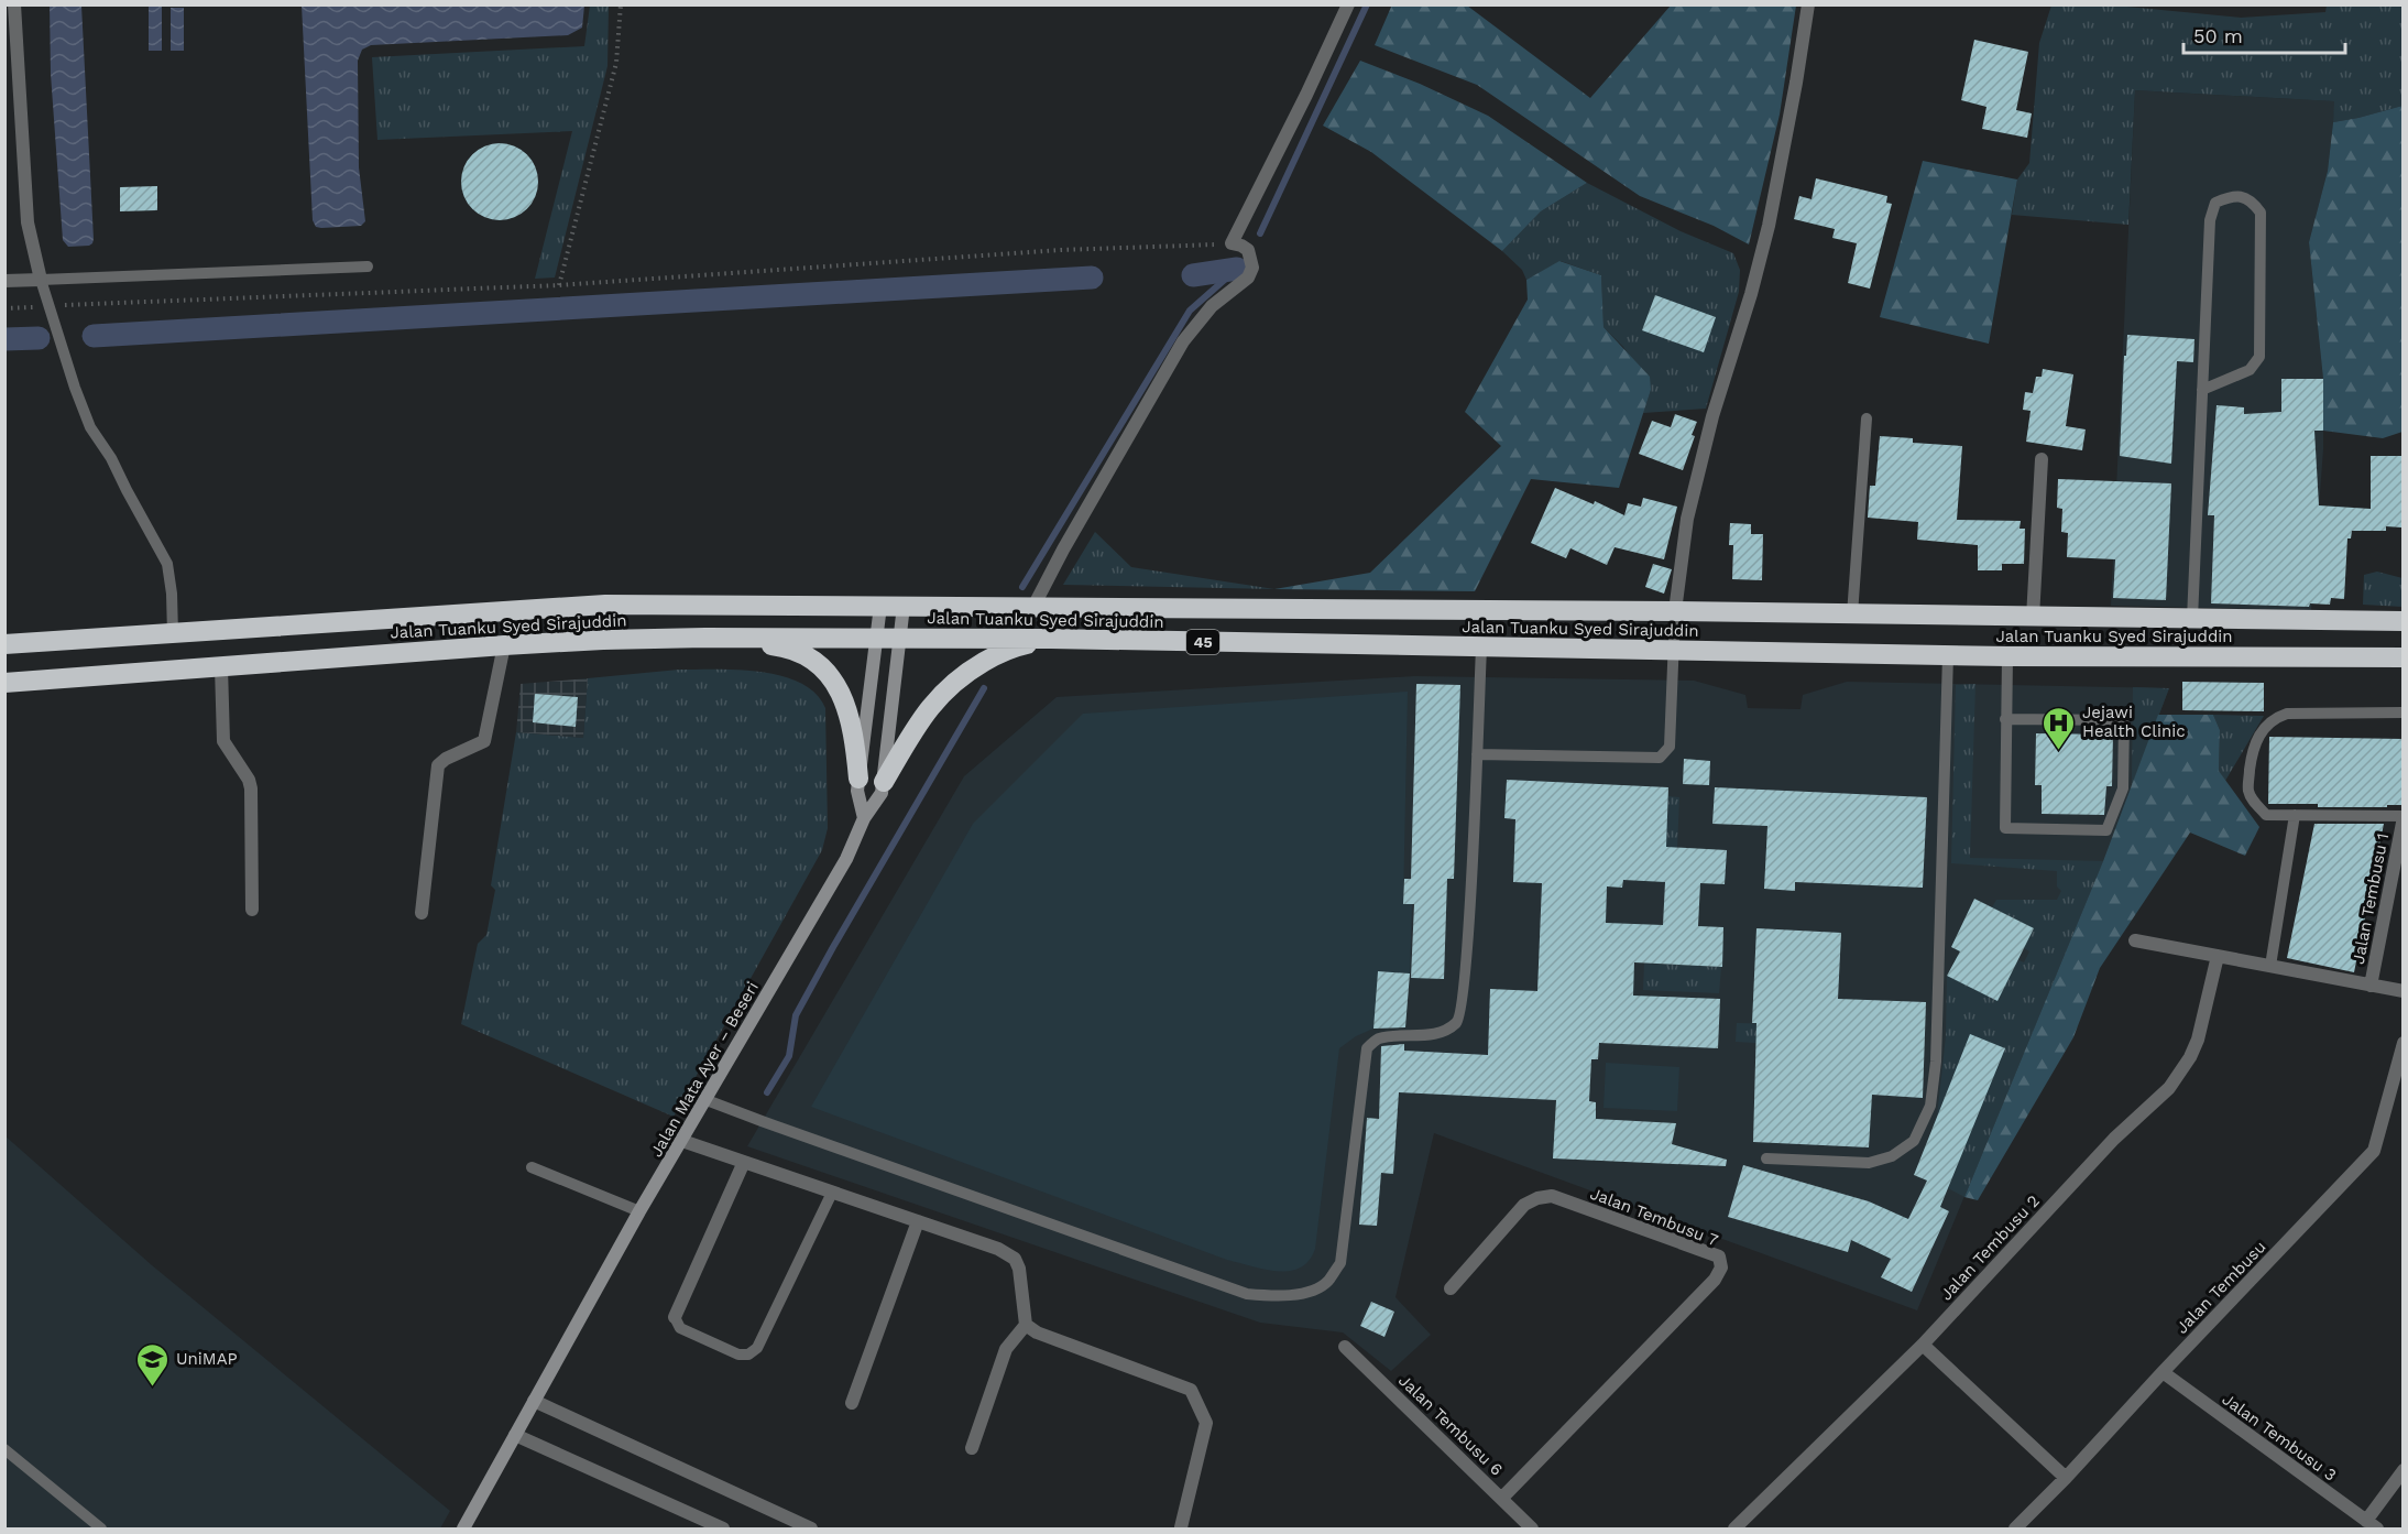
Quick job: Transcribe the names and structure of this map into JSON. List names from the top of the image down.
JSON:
{
  "streets": {
    "highway": ["Jalan Tuanku Syed Sirajuddin", "45"],
    "main road": ["Jalan Mata Ayer – Beseri"],
    "street": [
      "Jalan Tembusu 1",
      "Jalan Tembusu 7",
      "Jalan Tembusu 2",
      "Jalan Tembusu",
      "Jalan Tembusu 6",
      "Jalan Tembusu 3"
    ]
  },
  "crossings": [
    ["Jalan Tuanku Syed Sirajuddin", "Jalan Mata Ayer – Beseri"],
    ["Jalan Tembusu 7", "Jalan Tembusu 6"],
    ["Jalan Tembusu", "Jalan Tembusu 3"]
  ],
  "places": {
    "hospital": ["Jejawi Health Clinic"],
    "school or university": ["UniMAP"]
  },
  "scale_bar": "50 m"
}
